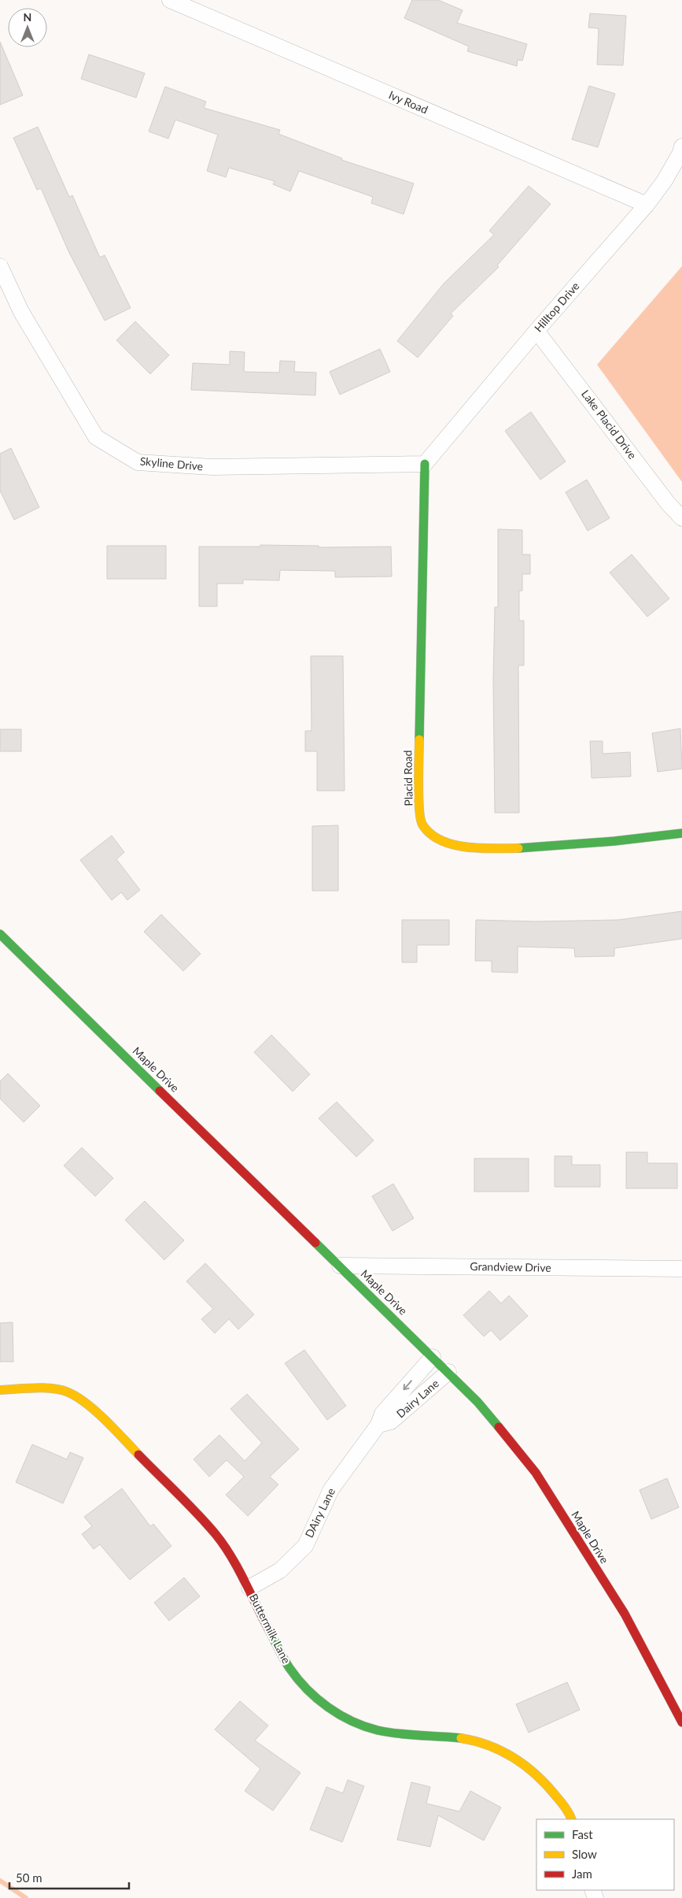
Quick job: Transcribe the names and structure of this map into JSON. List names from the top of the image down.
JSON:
{
  "streets": {
    "street": [
      "Ivy Road",
      "Hilltop Drive",
      "Lake Placid Drive",
      "Skyline Drive",
      "Placid Road",
      "Maple Drive",
      "Grandview Drive",
      "Dairy Lane",
      "DAiry Lane",
      "Buttermilk Lane"
    ]
  },
  "crossings": [
    ["Ivy Road", "Hilltop Drive"],
    ["Hilltop Drive", "Lake Placid Drive"],
    ["Hilltop Drive", "Skyline Drive"],
    ["Hilltop Drive", "Placid Road"],
    ["Skyline Drive", "Placid Road"],
    ["Maple Drive", "Grandview Drive"],
    ["Maple Drive", "Dairy Lane"],
    ["Dairy Lane", "DAiry Lane"],
    ["DAiry Lane", "Buttermilk Lane"]
  ],
  "legend": ["Fast", "Slow", "Jam"],
  "scale_bar": "50 m",
  "north": "top"
}
